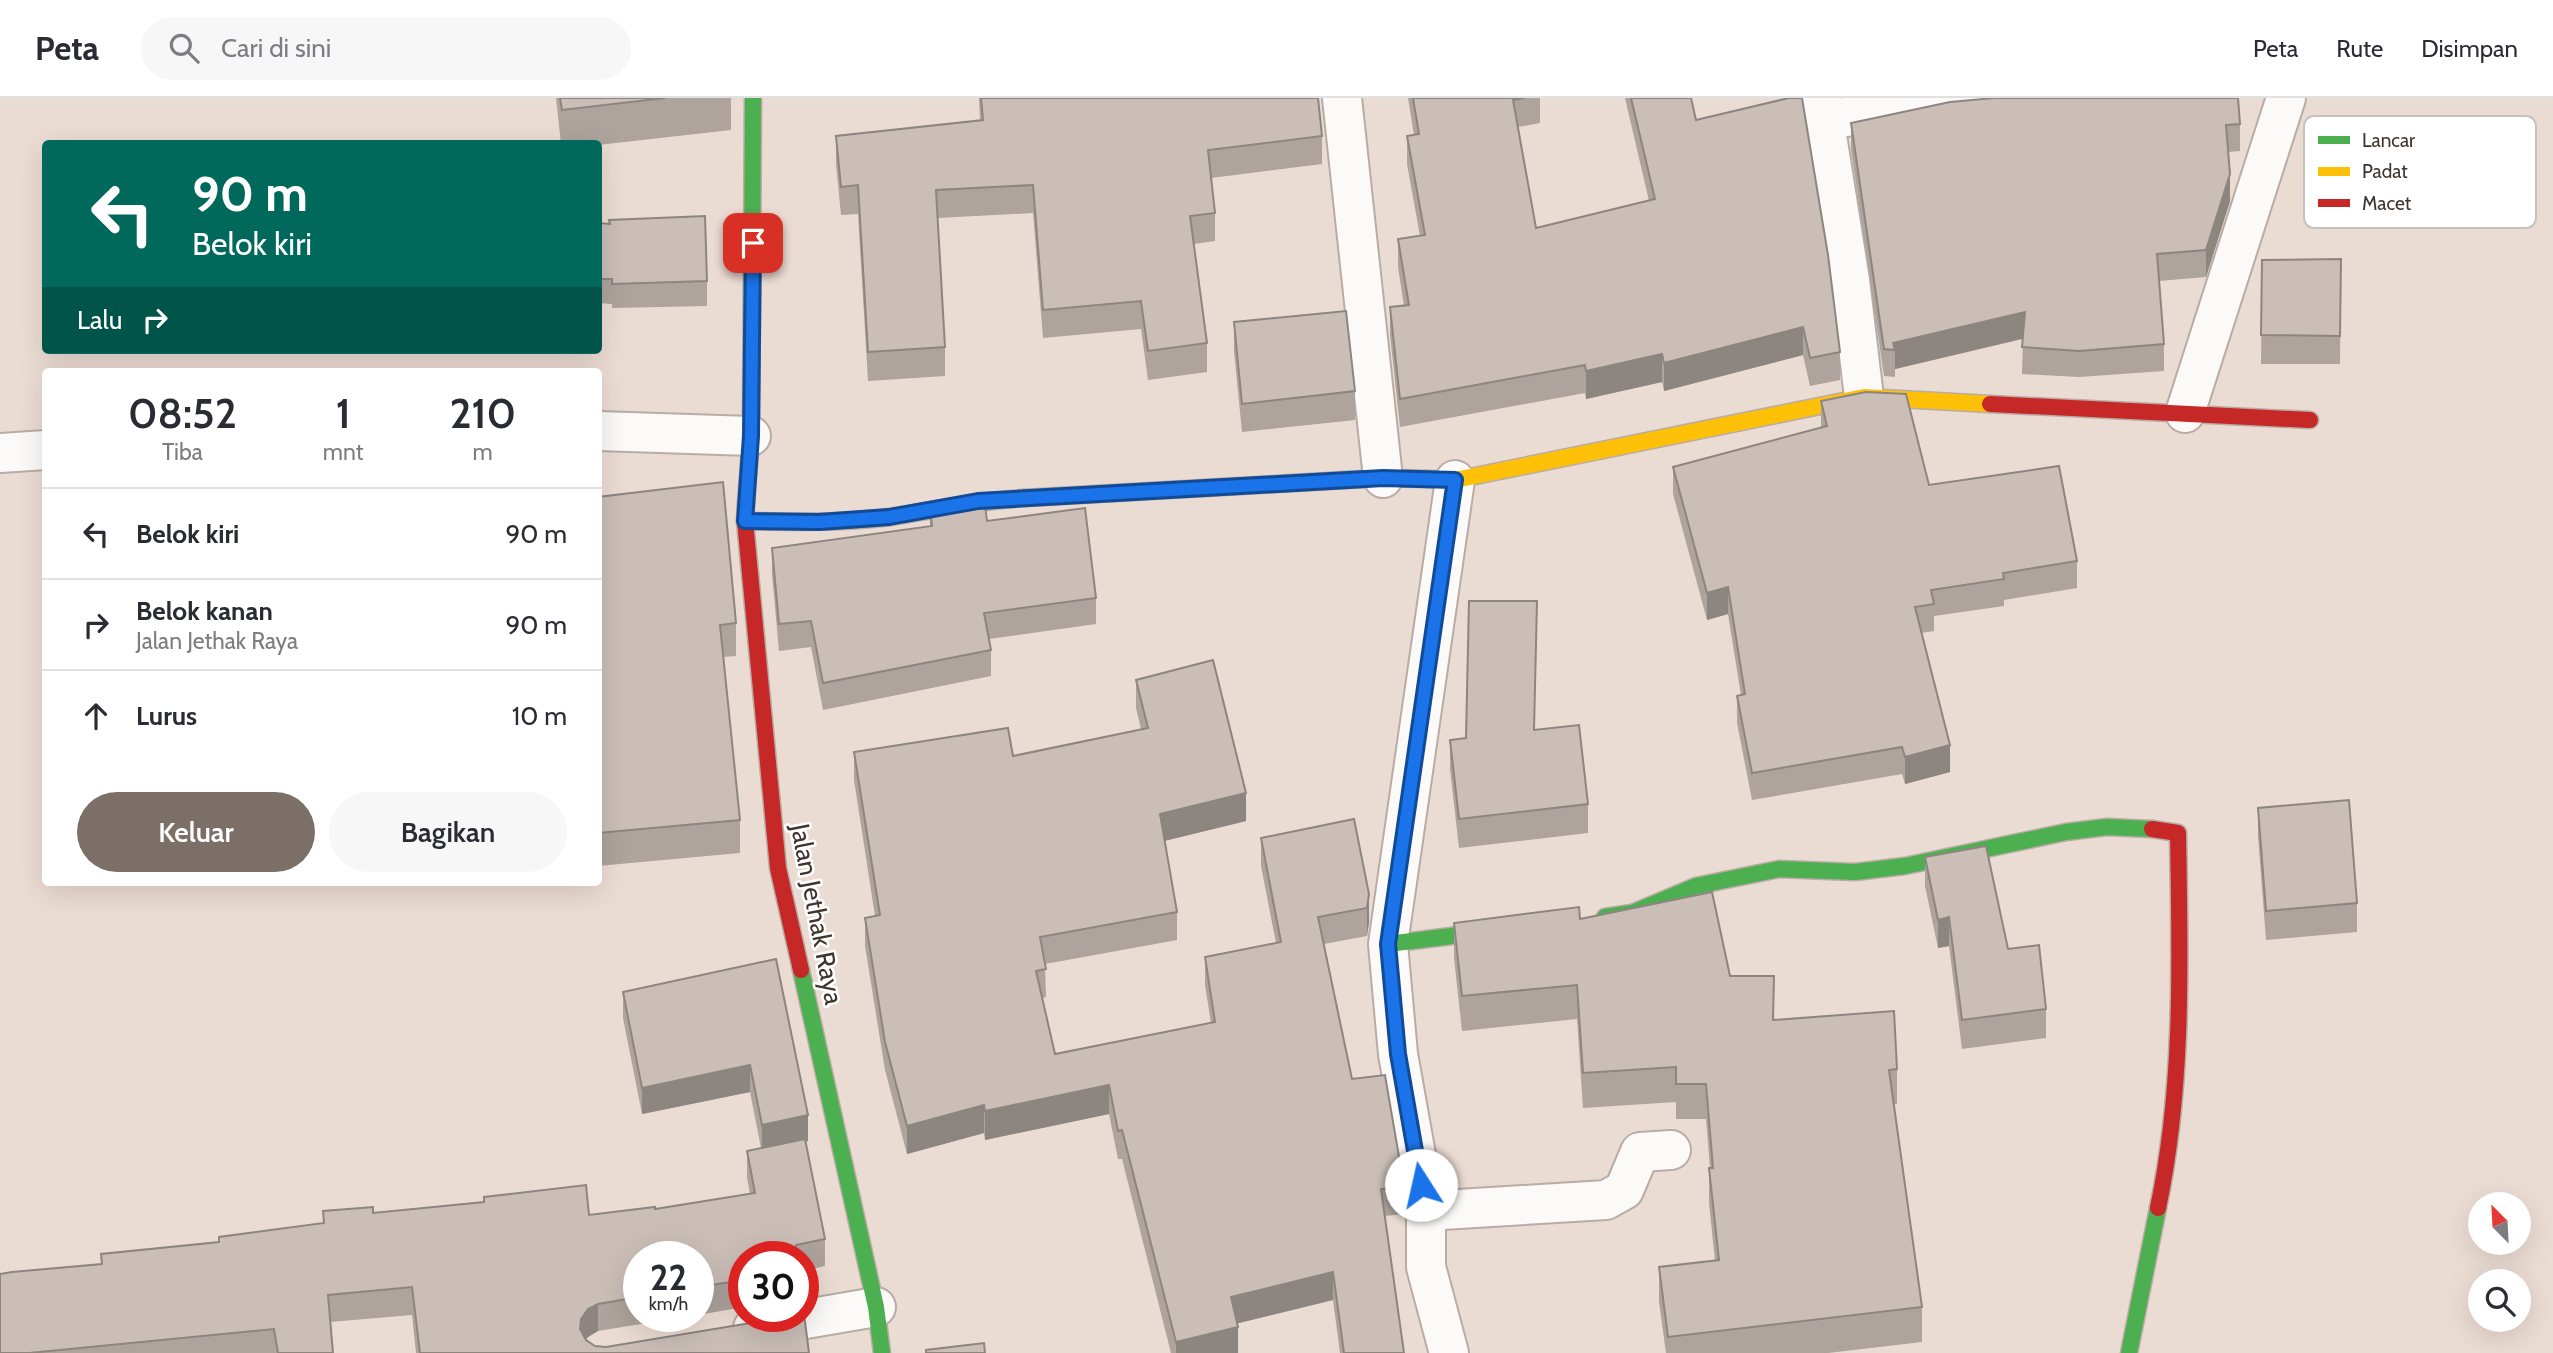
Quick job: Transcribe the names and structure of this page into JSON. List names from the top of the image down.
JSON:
{
  "streets": {
    "street": ["Jalan Jethak Raya"]
  },
  "legend": ["Lancar", "Padat", "Macet"],
  "north": "top left",
  "page": {
    "header": "Peta",
    "search": "Cari di sini",
    "nav": ["Peta", "Rute", "Disimpan"],
    "turn": ["90 m", "Belok kiri"],
    "then": "Lalu",
    "eta": [
      "08:52",
      "Tiba",
      "1",
      "mnt",
      "210",
      "m"
    ],
    "list": [
      {
        "name": "Belok kiri",
        "value": "90 m"
      },
      {
        "name": "Belok kanan",
        "note": "Jalan Jethak Raya",
        "value": "90 m"
      },
      {
        "name": "Lurus",
        "value": "10 m"
      }
    ],
    "buttons": ["Keluar", "Bagikan"],
    "speed": "22 km/h",
    "limit": "30"
  }
}
